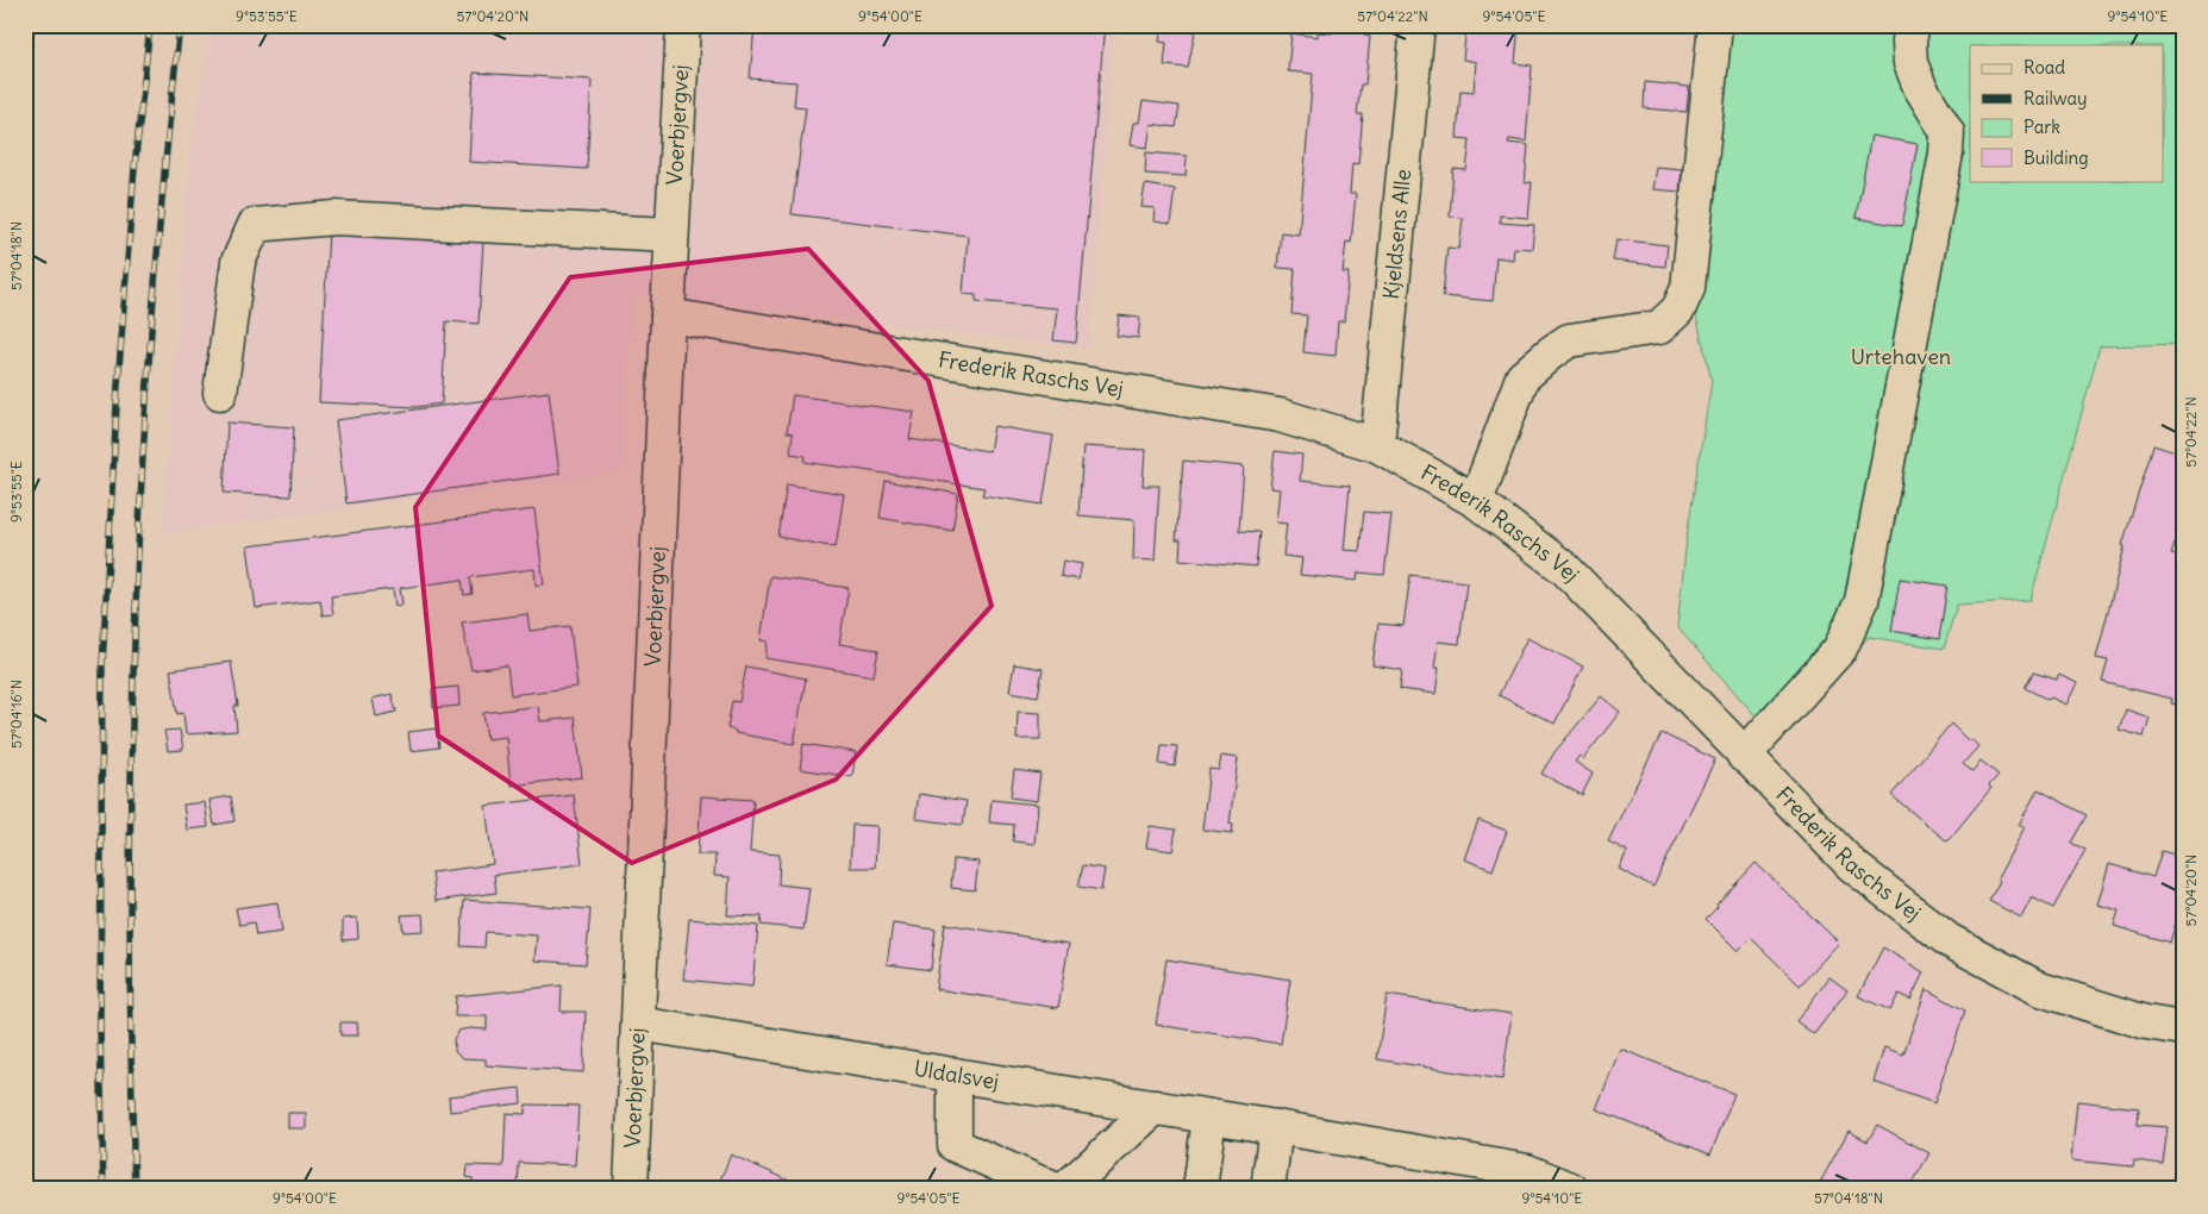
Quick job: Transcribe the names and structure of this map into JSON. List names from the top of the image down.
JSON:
{
  "streets": {
    "street": [
      "Voerbjergvej",
      "Kjeldsens Alle",
      "Frederik Raschs Vej",
      "Uldalsvej"
    ]
  },
  "crossings": [
    ["Voerbjergvej", "Frederik Raschs Vej"],
    ["Voerbjergvej", "Uldalsvej"],
    ["Kjeldsens Alle", "Frederik Raschs Vej"]
  ],
  "parks": ["Urtehaven"],
  "legend": [
    "Road",
    "Railway",
    "Park",
    "Building"
  ],
  "coordinates": [
    "9°53'55\"E",
    "57°04'20\"N",
    "9°54'00\"E",
    "57°04'22\"N",
    "9°54'05\"E",
    "9°54'10\"E",
    "57°04'18\"N",
    "57°04'16\"N"
  ]
}
